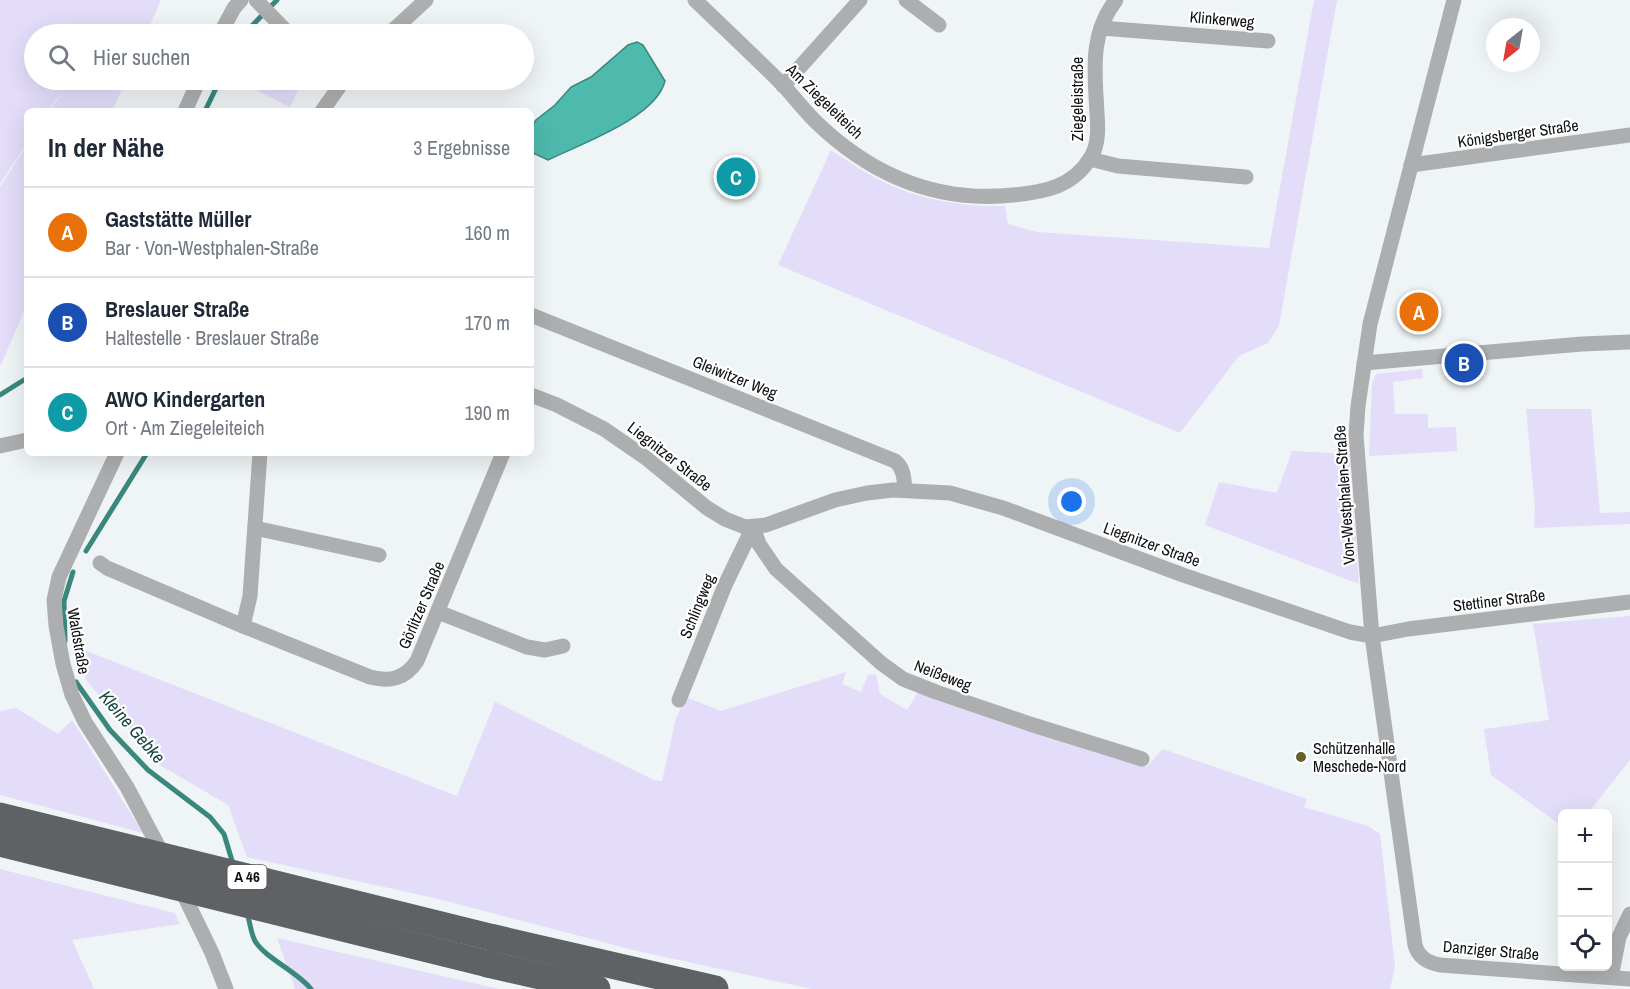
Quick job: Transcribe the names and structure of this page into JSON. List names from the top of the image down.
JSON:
{
  "streets": {
    "highway": ["A 46"],
    "street": [
      "Klinkerweg",
      "Ziegeleistraße",
      "Am Ziegeleiteich",
      "Königsberger Straße",
      "Gleiwitzer Weg",
      "Liegnitzer Straße",
      "Von-Westphalen-Straße",
      "Stettiner Straße",
      "Görlitzer Straße",
      "Schlingweg",
      "Waldstraße",
      "Neißeweg",
      "Danziger Straße"
    ]
  },
  "crossings": [
    ["Klinkerweg", "Ziegeleistraße"],
    ["Ziegeleistraße", "Am Ziegeleiteich"],
    ["Königsberger Straße", "Von-Westphalen-Straße"],
    ["Gleiwitzer Weg", "Liegnitzer Straße"],
    ["Liegnitzer Straße", "Von-Westphalen-Straße"],
    ["Liegnitzer Straße", "Stettiner Straße"],
    ["Liegnitzer Straße", "Schlingweg"],
    ["Liegnitzer Straße", "Neißeweg"],
    ["Von-Westphalen-Straße", "Stettiner Straße"],
    ["Von-Westphalen-Straße", "Danziger Straße"],
    ["Schlingweg", "Neißeweg"]
  ],
  "water": ["Kleine Gebke"],
  "places": ["Schützenhalle Meschede-Nord"],
  "north": "bottom left",
  "page": {
    "search": "Hier suchen",
    "heading": ["In der Nähe", "3 Ergebnisse"],
    "pins": ["C", "A", "B"],
    "list": [
      {
        "mark": "A",
        "name": "Gaststätte Müller",
        "note": "Bar · Von-Westphalen-Straße",
        "value": "160 m"
      },
      {
        "mark": "B",
        "name": "Breslauer Straße",
        "note": "Haltestelle · Breslauer Straße",
        "value": "170 m"
      },
      {
        "mark": "C",
        "name": "AWO Kindergarten",
        "note": "Ort · Am Ziegeleiteich",
        "value": "190 m"
      }
    ],
    "map_buttons": ["+", "−"]
  }
}
